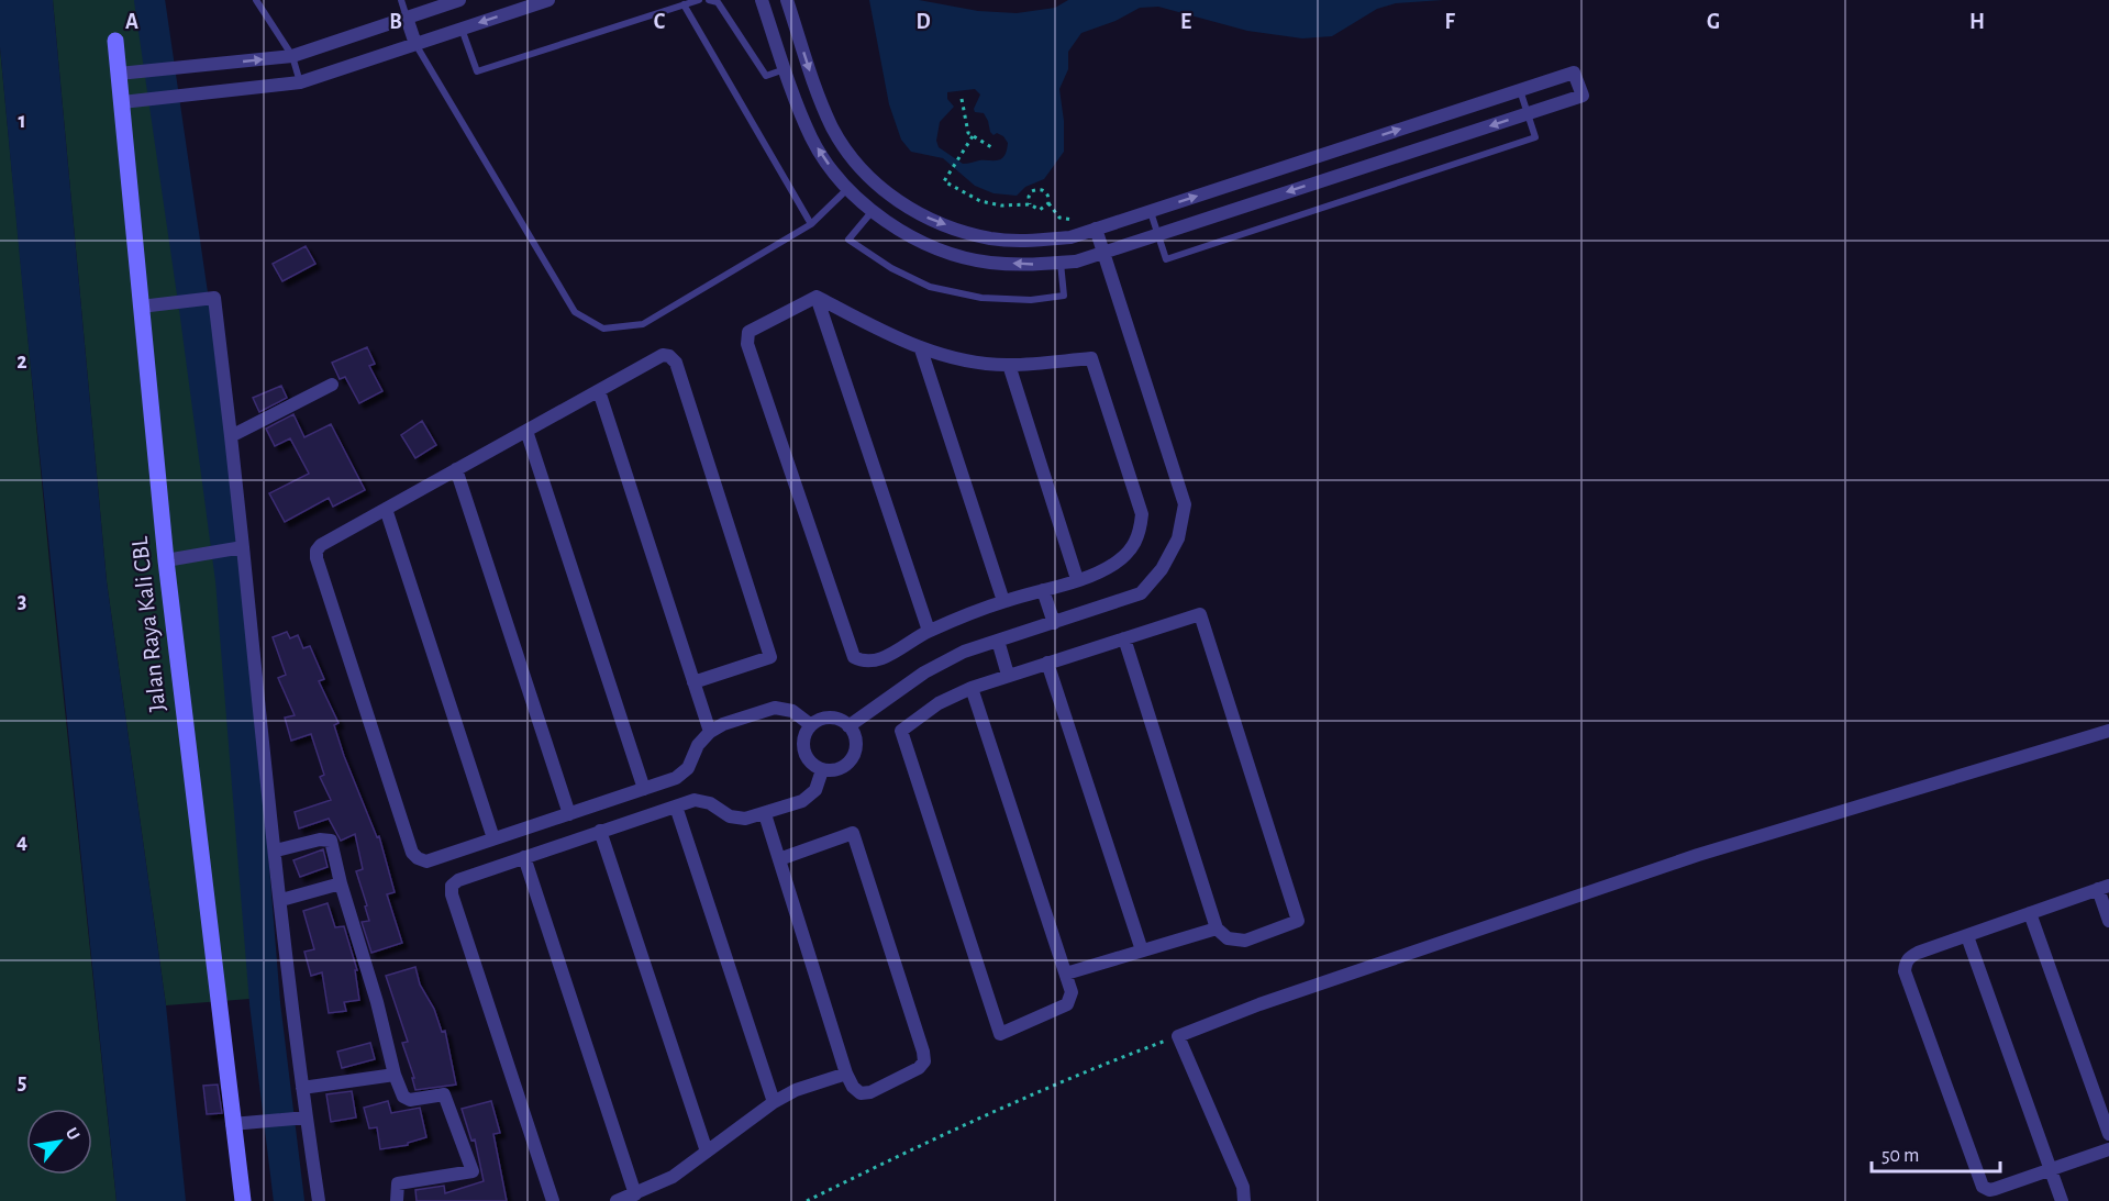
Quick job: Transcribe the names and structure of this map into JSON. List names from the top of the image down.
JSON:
{
  "streets": {
    "main road": ["Jalan Raya Kali CBL"]
  },
  "scale_bar": "50 m",
  "north": "top right",
  "grid": {
    "columns": [
      "A",
      "B",
      "C",
      "D",
      "E",
      "F",
      "G",
      "H"
    ],
    "rows": [
      "1",
      "2",
      "3",
      "4",
      "5"
    ]
  }
}
